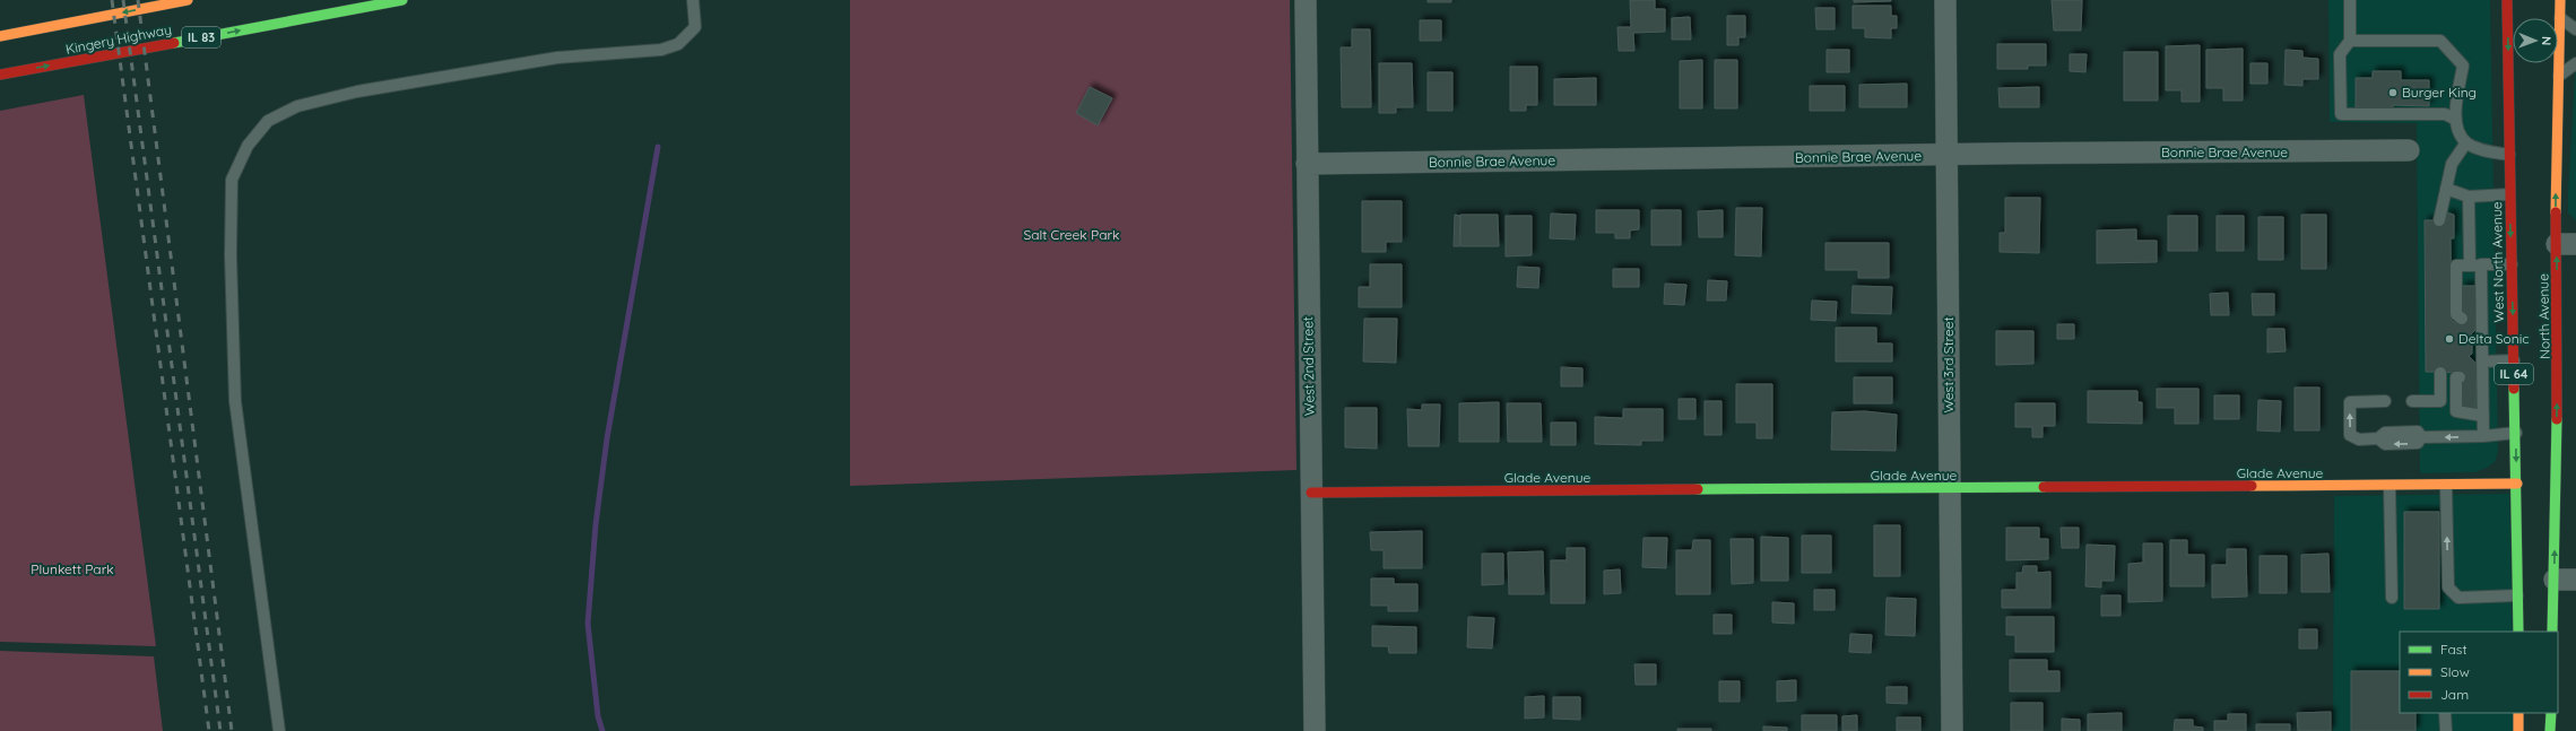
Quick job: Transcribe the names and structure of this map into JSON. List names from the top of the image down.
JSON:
{
  "streets": {
    "main road": [
      "IL 83",
      "Kingery Highway",
      "West North Avenue",
      "North Avenue",
      "IL 64",
      "Glade Avenue"
    ],
    "street": ["Bonnie Brae Avenue", "West 3rd Street", "West 2nd Street"]
  },
  "crossings": [
    ["Bonnie Brae Avenue", "West 3rd Street"],
    ["Bonnie Brae Avenue", "West 2nd Street"],
    ["West North Avenue", "Glade Avenue"],
    ["West 3rd Street", "Glade Avenue"],
    ["West 2nd Street", "Glade Avenue"]
  ],
  "one_way": ["West North Avenue", "North Avenue"],
  "parks": ["Salt Creek Park", "Plunkett Park"],
  "places": ["Burger King", "Delta Sonic"],
  "legend": ["Fast", "Slow", "Jam"],
  "north": "right"
}
